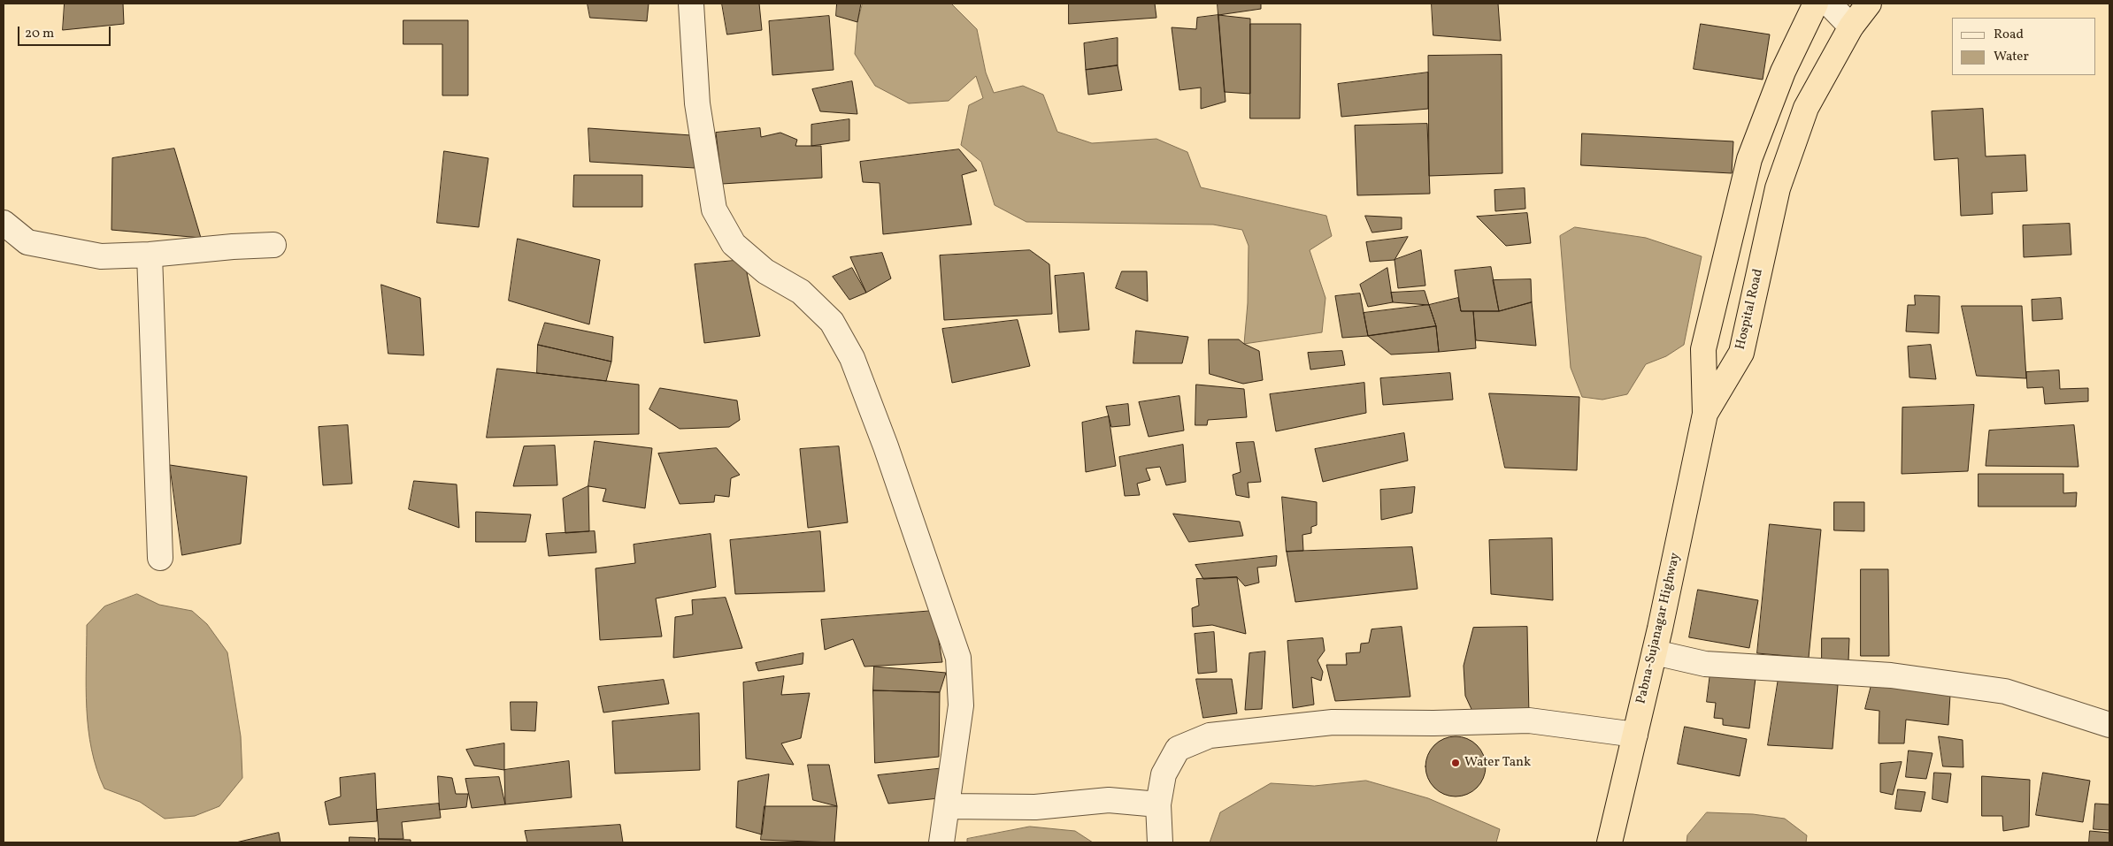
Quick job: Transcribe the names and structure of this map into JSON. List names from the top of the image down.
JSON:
{
  "streets": {
    "highway": ["Hospital Road", "Pabna-Sujanagar Highway"]
  },
  "crossings": [
    ["Hospital Road", "Pabna-Sujanagar Highway"]
  ],
  "places": ["Water Tank"],
  "legend": ["Road", "Water"],
  "scale_bar": "20 m"
}
